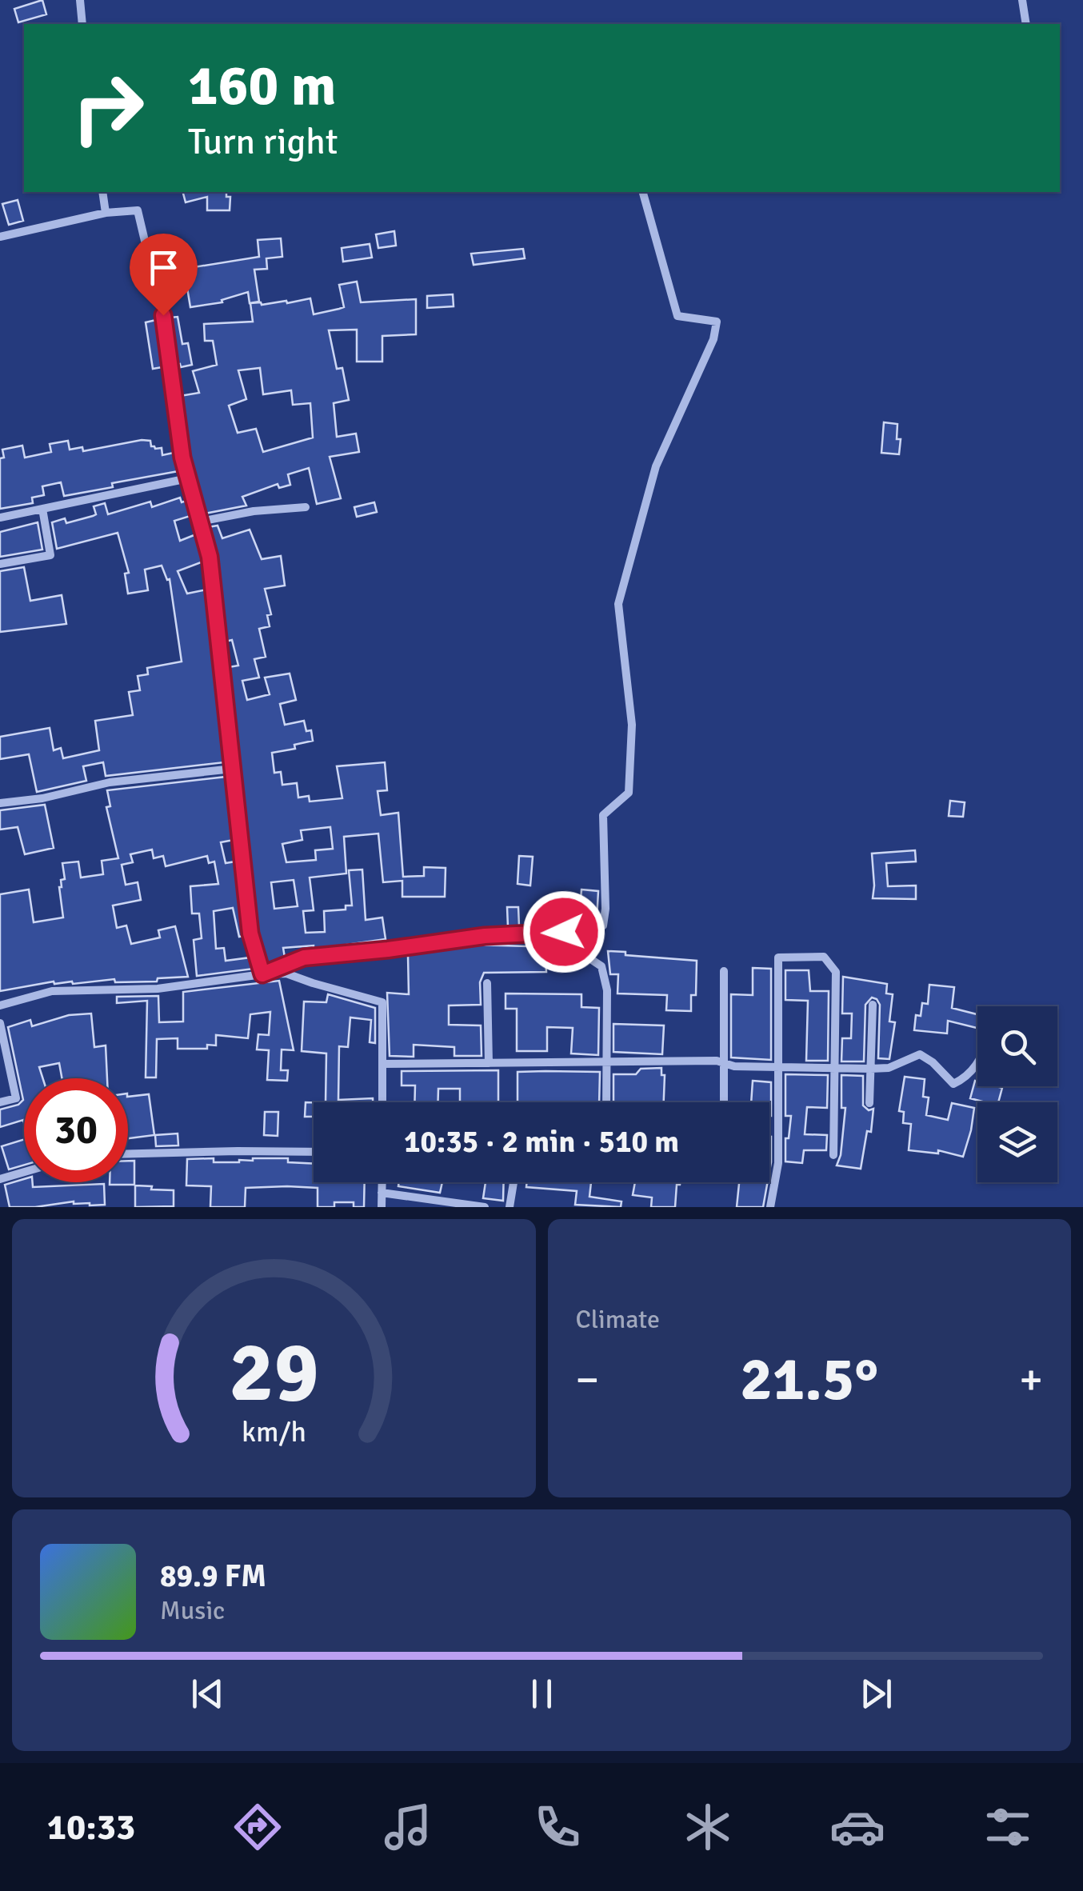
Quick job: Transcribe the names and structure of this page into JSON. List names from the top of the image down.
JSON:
{
  "page": {
    "turn": ["160 m", "Turn right"],
    "limit": "30",
    "trip": "10:35 · 2 min · 510 m",
    "tile": "Climate",
    "heat": ["−", "21.5°", "+"],
    "song": ["89.9 FM", "Music"],
    "tabs": "10:33",
    "gauge": ["29", "km/h"]
  }
}
